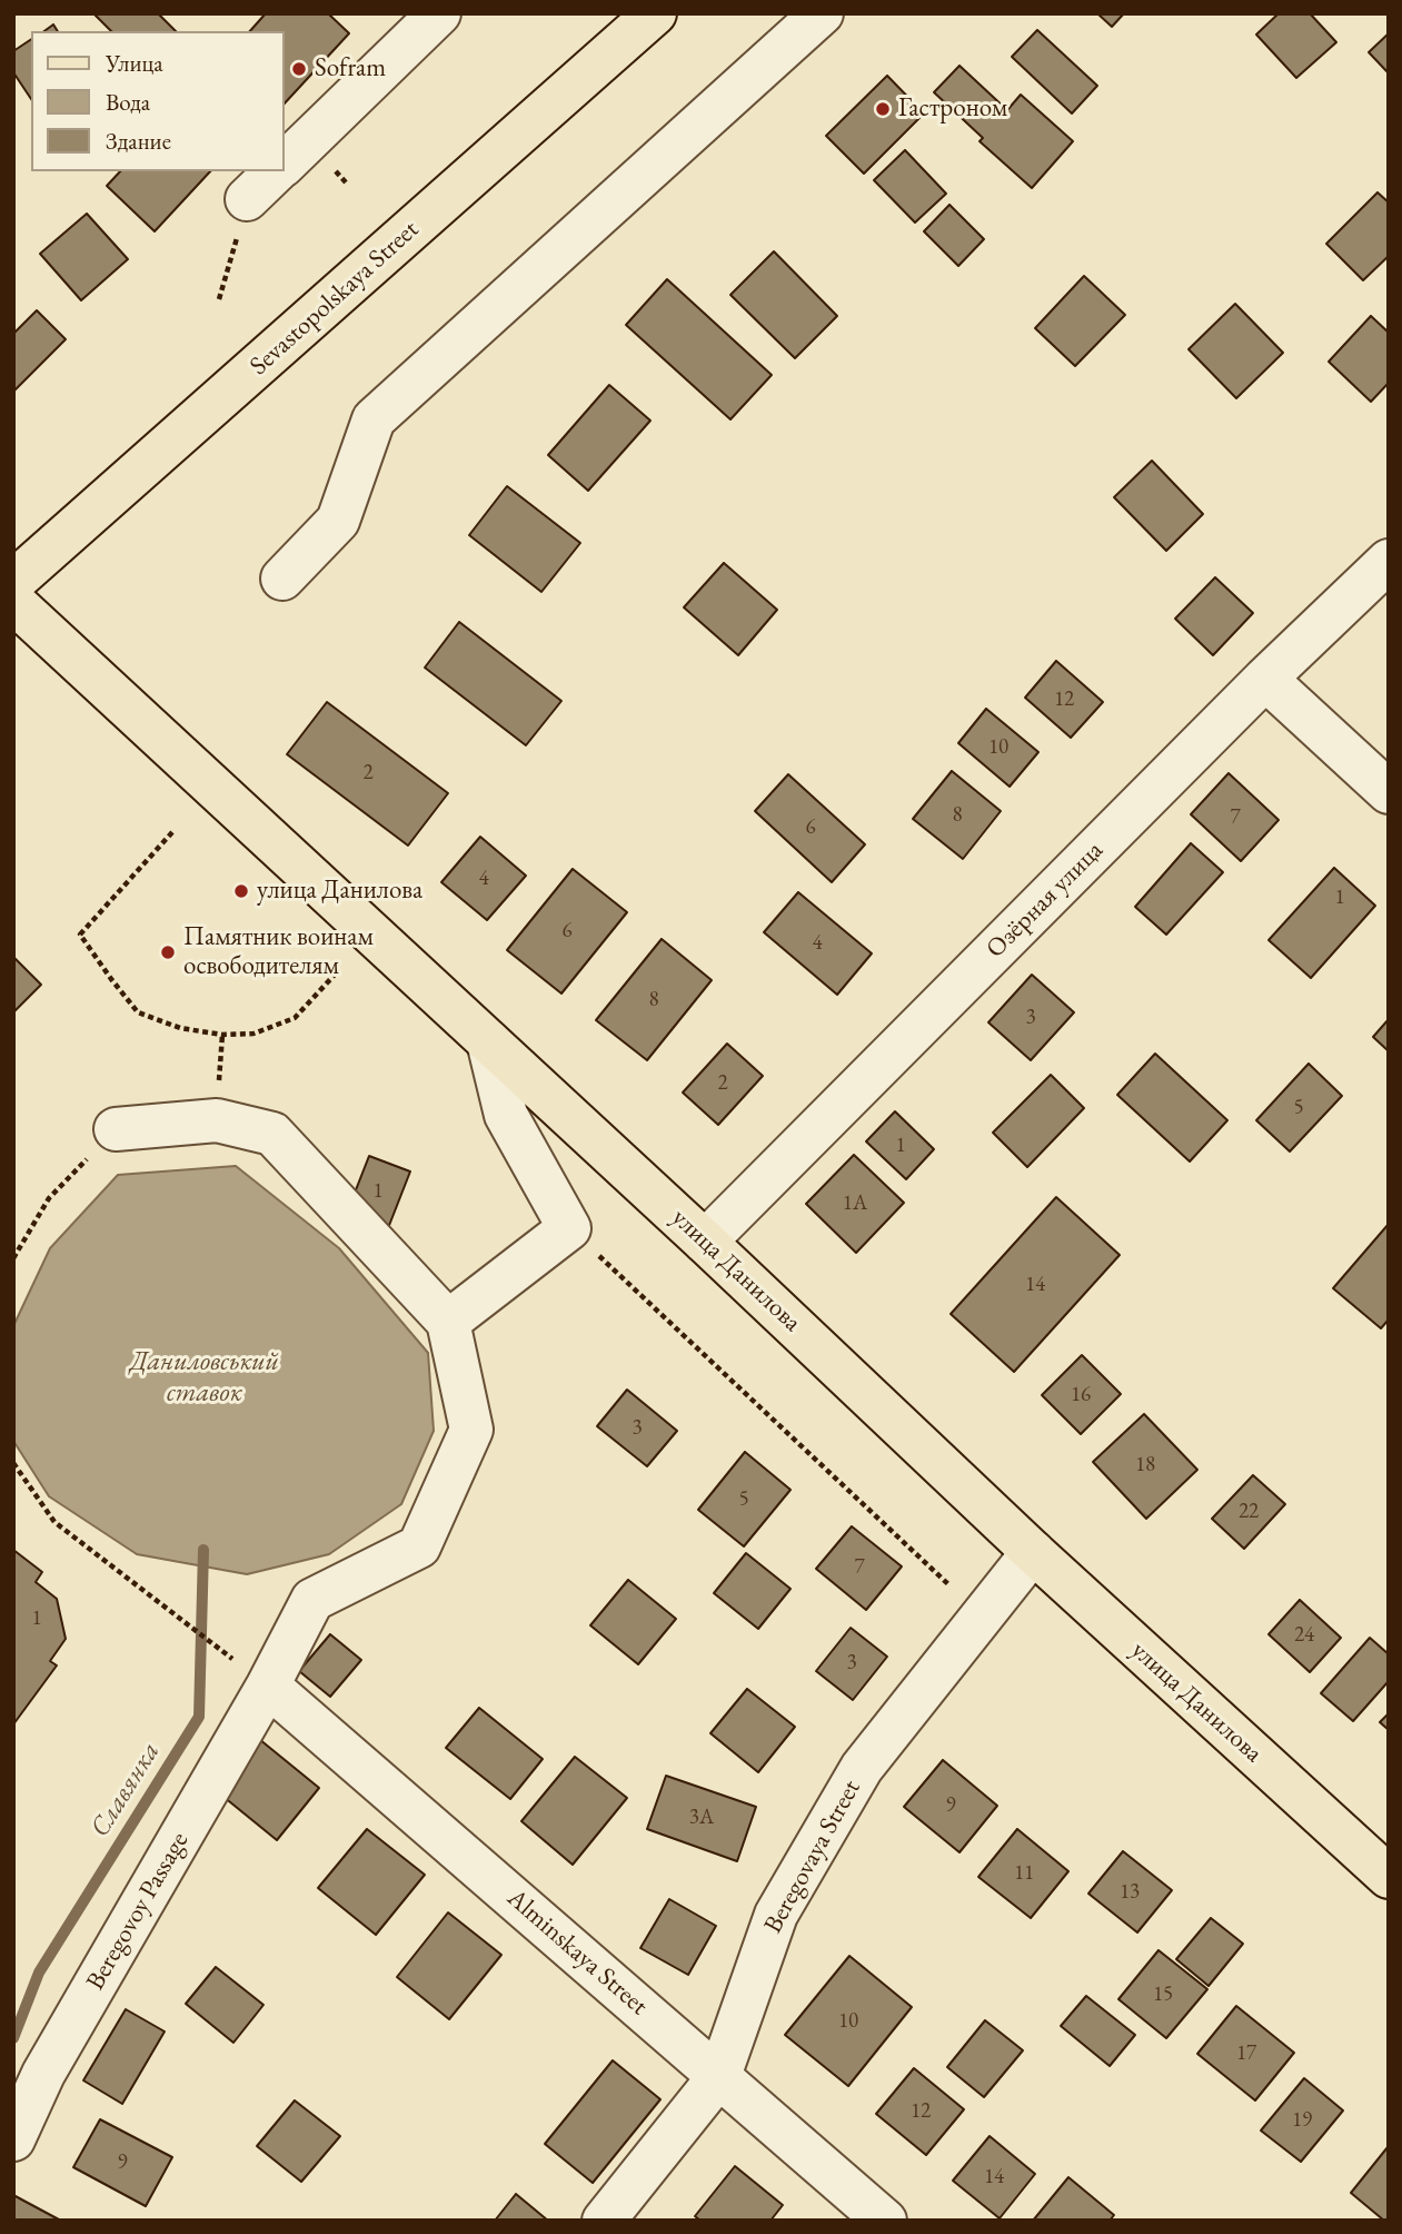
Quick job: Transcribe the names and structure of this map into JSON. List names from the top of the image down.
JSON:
{
  "streets": {
    "main road": ["Sevastopolskaya Street", "улица Данилова"],
    "street": [
      "Озёрная улица",
      "Beregovaya Street",
      "Beregovoy Passage",
      "Alminskaya Street"
    ]
  },
  "crossings": [
    ["Озёрная улица", "улица Данилова"],
    ["улица Данилова", "Beregovaya Street"],
    ["Beregovaya Street", "Alminskaya Street"],
    ["Beregovoy Passage", "Alminskaya Street"]
  ],
  "water": ["Даниловський ставок", "Славянка"],
  "places": [
    "Sofram",
    "Гастроном",
    "улица Данилова",
    "Памятник воинам освободителям"
  ],
  "house_numbers": [
    "12",
    "10",
    "2",
    "8",
    "7",
    "6",
    "4",
    "1",
    "6",
    "4",
    "8",
    "3",
    "2",
    "5",
    "1",
    "1",
    "1А",
    "14",
    "16",
    "3",
    "18",
    "5",
    "22",
    "7",
    "1",
    "24",
    "3",
    "9",
    "3А",
    "11",
    "13",
    "15",
    "10",
    "17",
    "12",
    "19",
    "9",
    "14"
  ],
  "legend": ["Улица", "Вода", "Здание"]
}
